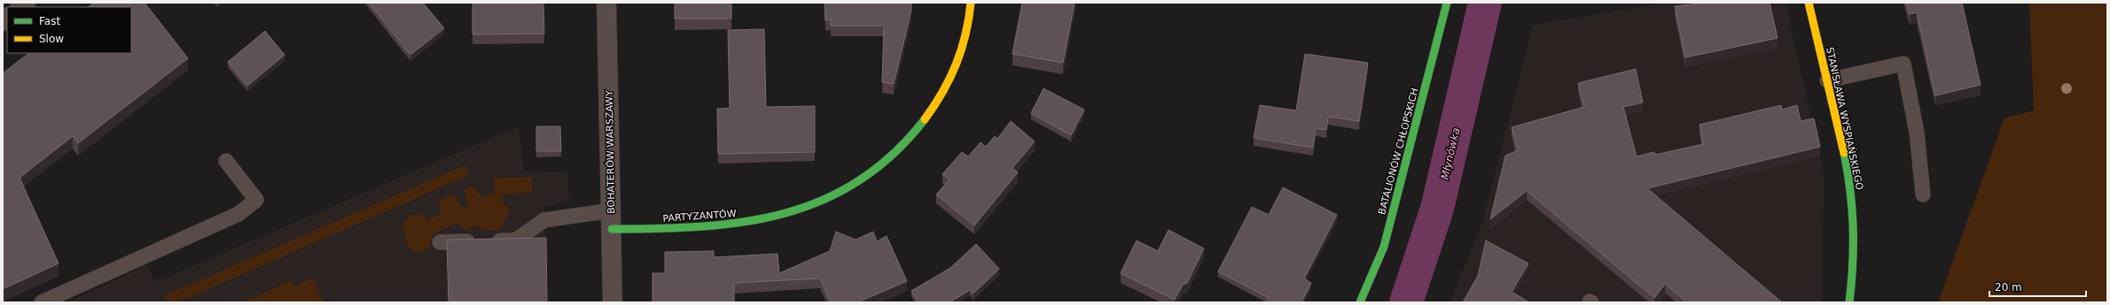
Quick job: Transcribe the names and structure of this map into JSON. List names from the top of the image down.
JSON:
{
  "streets": {
    "street": [
      "STANISŁAWA WYSPIAŃSKIEGO",
      "BATALIONÓW CHŁOPSKICH",
      "BOHATERÓW WARSZAWY",
      "PARTYZANTÓW"
    ]
  },
  "crossings": [
    ["BOHATERÓW WARSZAWY", "PARTYZANTÓW"]
  ],
  "water": ["Młynówka"],
  "legend": ["Fast", "Slow"],
  "scale_bar": "20 m"
}
